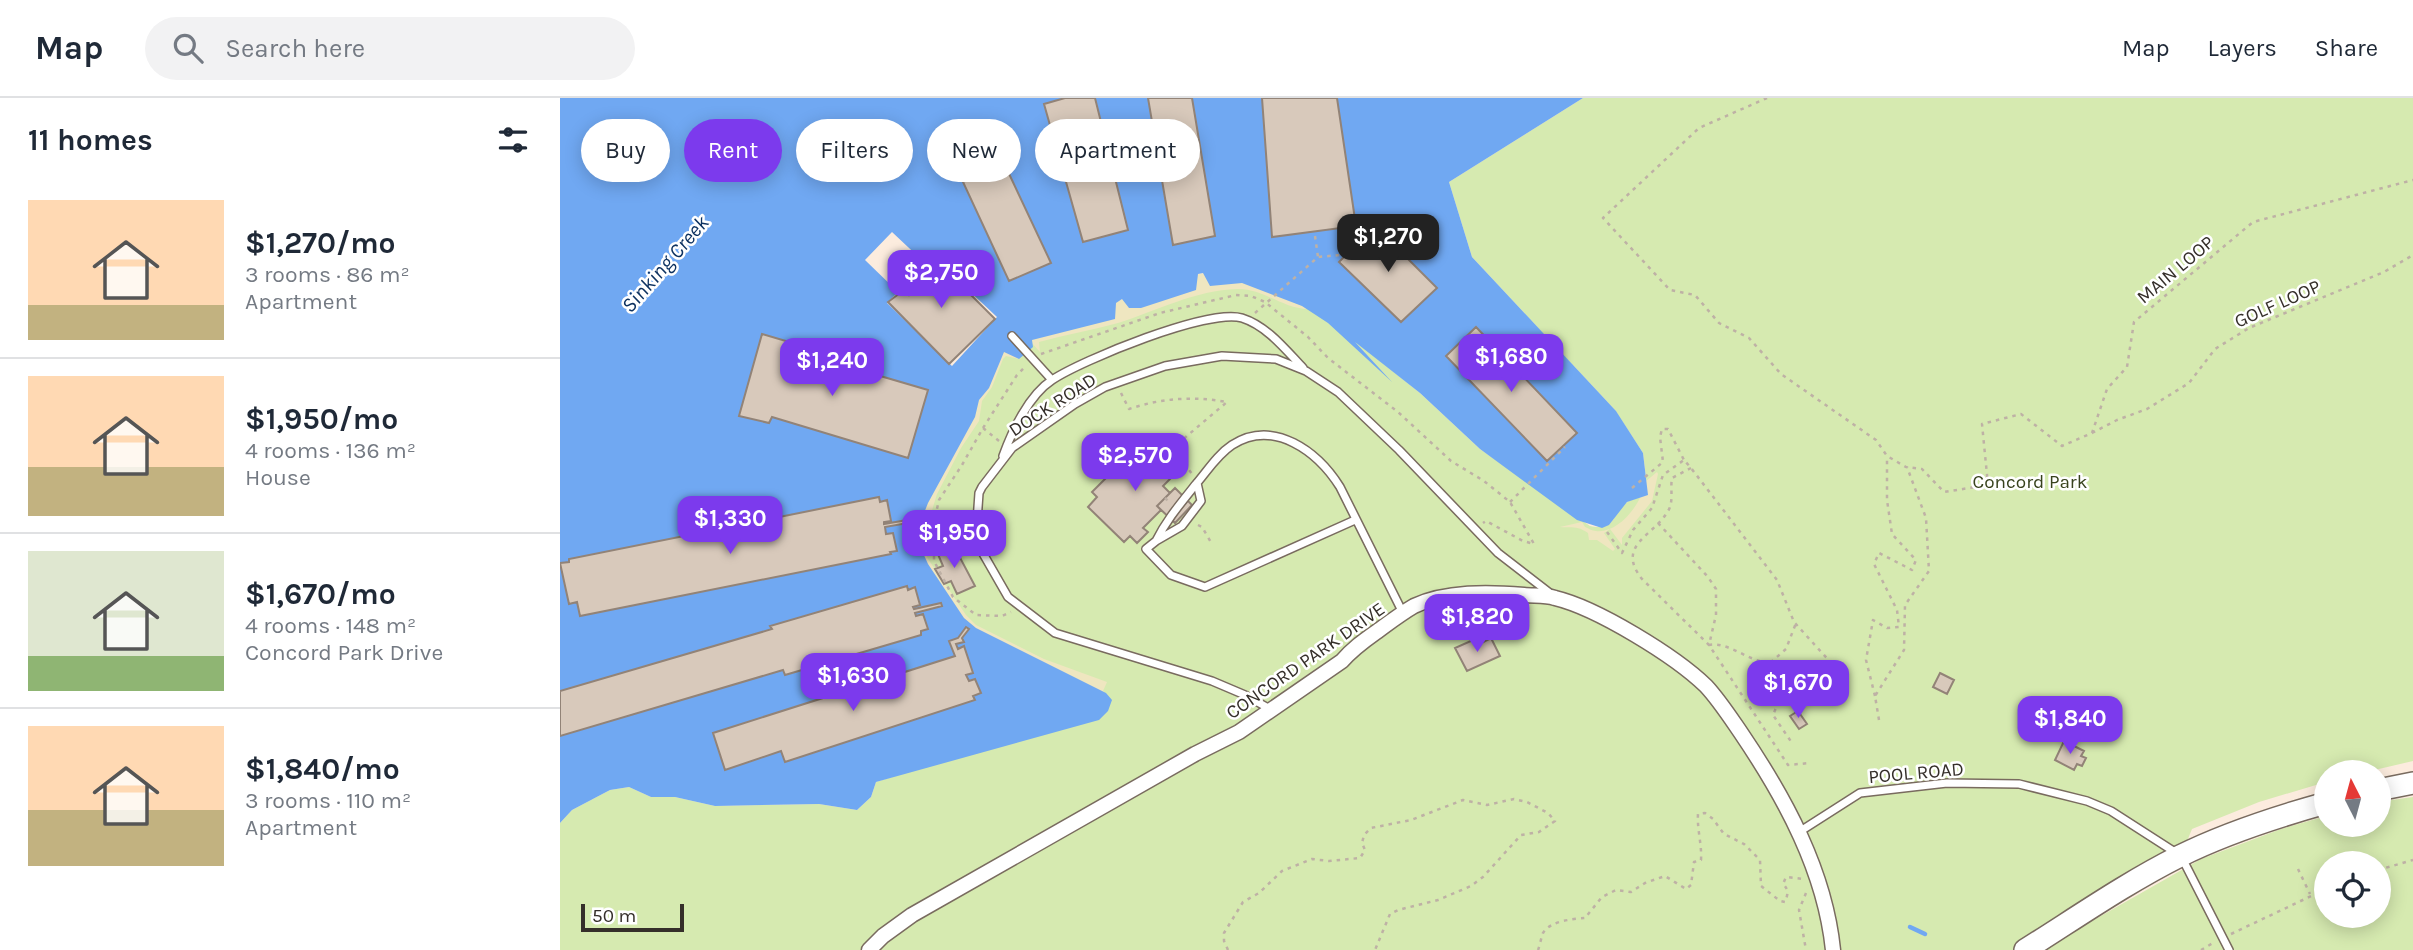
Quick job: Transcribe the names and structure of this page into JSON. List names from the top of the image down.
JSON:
{
  "streets": {
    "street": ["CONCORD PARK DRIVE"],
    "lane": ["DOCK ROAD", "POOL ROAD"],
    "path": ["MAIN LOOP", "GOLF LOOP"]
  },
  "crossings": [
    ["MAIN LOOP", "GOLF LOOP"],
    ["DOCK ROAD", "CONCORD PARK DRIVE"],
    ["CONCORD PARK DRIVE", "POOL ROAD"]
  ],
  "water": ["Sinking Creek"],
  "parks": ["Concord Park"],
  "scale_bar": "50 m",
  "north": "top",
  "page": {
    "header": "Map",
    "search": "Search here",
    "nav": ["Map", "Layers", "Share"],
    "heading": "11 homes",
    "chip": [
      "Buy",
      "Rent",
      "Filters",
      "New",
      "Apartment"
    ],
    "list": [
      {
        "name": "$1,270/mo",
        "note": "3 rooms · 86 m² · Apartment"
      },
      {
        "name": "$1,950/mo",
        "note": "4 rooms · 136 m² · House"
      },
      {
        "name": "$1,670/mo",
        "note": "4 rooms · 148 m² · Concord Park Drive"
      },
      {
        "name": "$1,840/mo",
        "note": "3 rooms · 110 m² · Apartment"
      }
    ],
    "price": [
      "$1,270",
      "$2,750",
      "$1,680",
      "$1,240",
      "$2,570",
      "$1,330",
      "$1,950",
      "$1,820",
      "$1,630",
      "$1,670",
      "$1,840"
    ],
    "scale": "50 m"
  }
}
